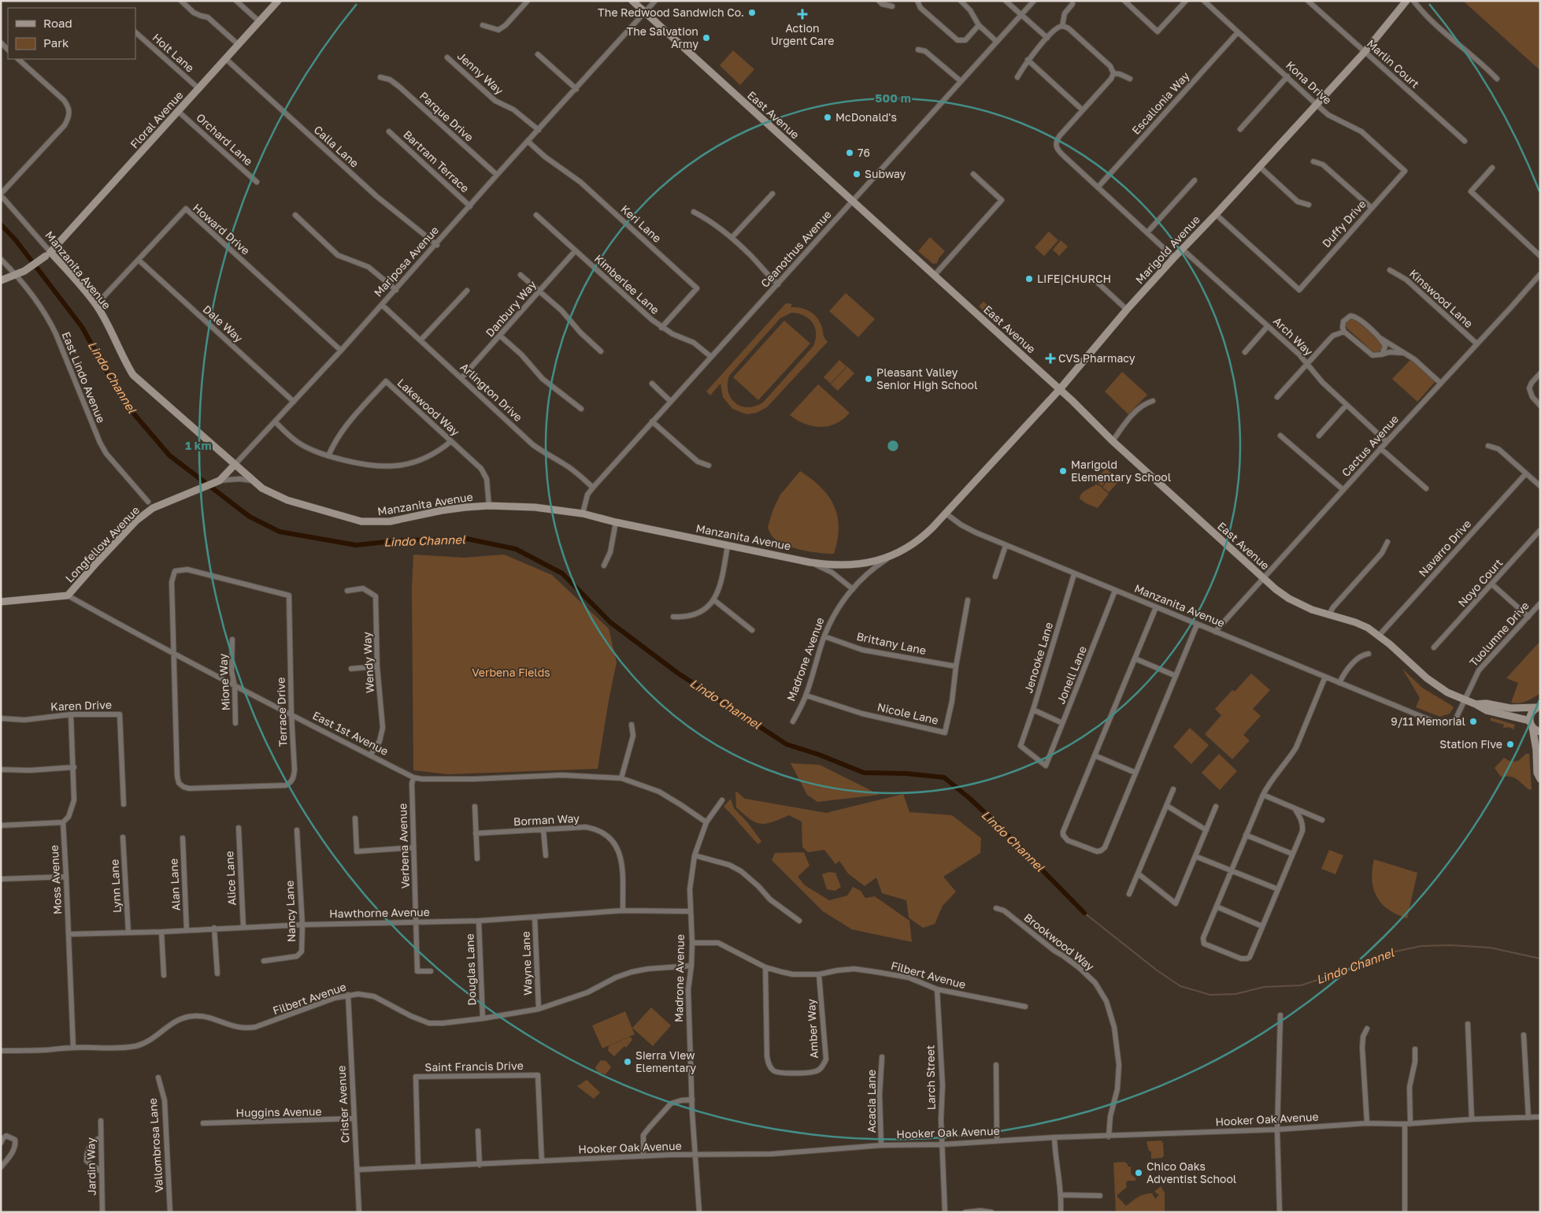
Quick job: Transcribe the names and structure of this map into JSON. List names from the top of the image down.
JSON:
{
  "streets": {
    "street": [
      "Holt Lane",
      "Marlin Court",
      "Jenny Way",
      "Kona Drive",
      "Escallonia Way",
      "East Avenue",
      "Parque Drive",
      "Floral Avenue",
      "Orchard Lane",
      "Calla Lane",
      "Bartram Terrace",
      "Keri Lane",
      "Duffy Drive",
      "Howard Drive",
      "Ceanothus Avenue",
      "Marigold Avenue",
      "Mariposa Avenue",
      "Manzanita Avenue",
      "Kimberlee Lane",
      "Kinswood Lane",
      "Danbury Way",
      "Dale Way",
      "Arch Way",
      "East Lindo Avenue",
      "Arlington Drive",
      "Lakewood Way",
      "Cactus Avenue",
      "Longfellow Avenue",
      "Navarro Drive",
      "Noyo Court",
      "Tuolumne Drive",
      "Brittany Lane",
      "Jenooke Lane",
      "Madrone Avenue",
      "Wendy Way",
      "Jonell Lane",
      "Mione Way",
      "Karen Drive",
      "Terrace Drive",
      "Nicole Lane",
      "East 1st Avenue",
      "Borman Way",
      "Verbena Avenue",
      "Alice Lane",
      "Moss Avenue",
      "Alan Lane",
      "Lynn Lane",
      "Nancy Lane",
      "Hawthorne Avenue",
      "Brookwood Way",
      "Wayne Lane",
      "Douglas Lane",
      "Filbert Avenue",
      "Amber Way",
      "Saint Francis Drive",
      "Larch Street",
      "Acacia Lane",
      "Crister Avenue",
      "Huggins Avenue",
      "Hooker Oak Avenue",
      "Vallombrosa Lane",
      "Jardin Way"
    ]
  },
  "crossings": [
    ["Holt Lane", "Floral Avenue"],
    ["Marlin Court", "Marigold Avenue"],
    ["Jenny Way", "Mariposa Avenue"],
    ["Kona Drive", "Escallonia Way"],
    ["Kona Drive", "Duffy Drive"],
    ["Kona Drive", "Marigold Avenue"],
    ["East Avenue", "Ceanothus Avenue"],
    ["East Avenue", "Marigold Avenue"],
    ["East Avenue", "Mariposa Avenue"],
    ["East Avenue", "Manzanita Avenue"],
    ["East Avenue", "Cactus Avenue"],
    ["East Avenue", "Navarro Drive"],
    ["East Avenue", "Tuolumne Drive"],
    ["Parque Drive", "Mariposa Avenue"],
    ["Floral Avenue", "Orchard Lane"],
    ["Floral Avenue", "Calla Lane"],
    ["Floral Avenue", "Manzanita Avenue"],
    ["Floral Avenue", "East Lindo Avenue"],
    ["Calla Lane", "Mariposa Avenue"],
    ["Bartram Terrace", "Mariposa Avenue"],
    ["Keri Lane", "Mariposa Avenue"],
    ["Keri Lane", "Kimberlee Lane"],
    ["Duffy Drive", "Marigold Avenue"],
    ["Howard Drive", "Mariposa Avenue"],
    ["Howard Drive", "Manzanita Avenue"],
    ["Howard Drive", "Dale Way"],
    ["Ceanothus Avenue", "Manzanita Avenue"],
    ["Ceanothus Avenue", "Kimberlee Lane"],
    ["Ceanothus Avenue", "Arlington Drive"],
    ["Marigold Avenue", "Manzanita Avenue"],
    ["Marigold Avenue", "Arch Way"],
    ["Marigold Avenue", "Madrone Avenue"],
    ["Mariposa Avenue", "Manzanita Avenue"],
    ["Mariposa Avenue", "Dale Way"],
    ["Mariposa Avenue", "East Lindo Avenue"],
    ["Mariposa Avenue", "Arlington Drive"],
    ["Mariposa Avenue", "Longfellow Avenue"],
    ["Manzanita Avenue", "Lakewood Way"],
    ["Manzanita Avenue", "Cactus Avenue"],
    ["Manzanita Avenue", "Tuolumne Drive"],
    ["Manzanita Avenue", "Jenooke Lane"],
    ["Manzanita Avenue", "Madrone Avenue"],
    ["Manzanita Avenue", "Jonell Lane"],
    ["Kimberlee Lane", "Danbury Way"],
    ["Kinswood Lane", "Cactus Avenue"],
    ["Danbury Way", "Arlington Drive"],
    ["Arch Way", "Cactus Avenue"],
    ["East Lindo Avenue", "Longfellow Avenue"],
    ["Longfellow Avenue", "East 1st Avenue"],
    ["Brittany Lane", "Madrone Avenue"],
    ["Brittany Lane", "Nicole Lane"],
    ["Jenooke Lane", "Jonell Lane"],
    ["Madrone Avenue", "Nicole Lane"],
    ["Madrone Avenue", "East 1st Avenue"],
    ["Madrone Avenue", "Hawthorne Avenue"],
    ["Madrone Avenue", "Filbert Avenue"],
    ["Madrone Avenue", "Hooker Oak Avenue"],
    ["Wendy Way", "East 1st Avenue"],
    ["Mione Way", "East 1st Avenue"],
    ["Terrace Drive", "East 1st Avenue"],
    ["East 1st Avenue", "Verbena Avenue"],
    ["Borman Way", "Hawthorne Avenue"],
    ["Verbena Avenue", "Hawthorne Avenue"],
    ["Alice Lane", "Hawthorne Avenue"],
    ["Moss Avenue", "Hawthorne Avenue"],
    ["Moss Avenue", "Filbert Avenue"],
    ["Alan Lane", "Hawthorne Avenue"],
    ["Lynn Lane", "Hawthorne Avenue"],
    ["Nancy Lane", "Hawthorne Avenue"],
    ["Hawthorne Avenue", "Wayne Lane"],
    ["Hawthorne Avenue", "Douglas Lane"],
    ["Brookwood Way", "Hooker Oak Avenue"],
    ["Wayne Lane", "Filbert Avenue"],
    ["Douglas Lane", "Filbert Avenue"],
    ["Filbert Avenue", "Amber Way"],
    ["Filbert Avenue", "Larch Street"],
    ["Filbert Avenue", "Crister Avenue"],
    ["Saint Francis Drive", "Hooker Oak Avenue"],
    ["Larch Street", "Hooker Oak Avenue"],
    ["Acacia Lane", "Hooker Oak Avenue"],
    ["Crister Avenue", "Huggins Avenue"],
    ["Crister Avenue", "Hooker Oak Avenue"]
  ],
  "water": ["Lindo Channel"],
  "parks": ["Verbena Fields"],
  "places": {
    "other": [
      "The Redwood Sandwich Co.",
      "The Salvation Army",
      "McDonald's",
      "76",
      "Subway",
      "LIFE|CHURCH",
      "Pleasant Valley Senior High School",
      "Marigold Elementary School",
      "9/11 Memorial",
      "Station Five",
      "Sierra View Elementary",
      "Chico Oaks Adventist School"
    ],
    "health": ["Action Urgent Care", "CVS Pharmacy"]
  },
  "legend": ["Road", "Park"],
  "rings": ["500 m", "1 km"]
}
